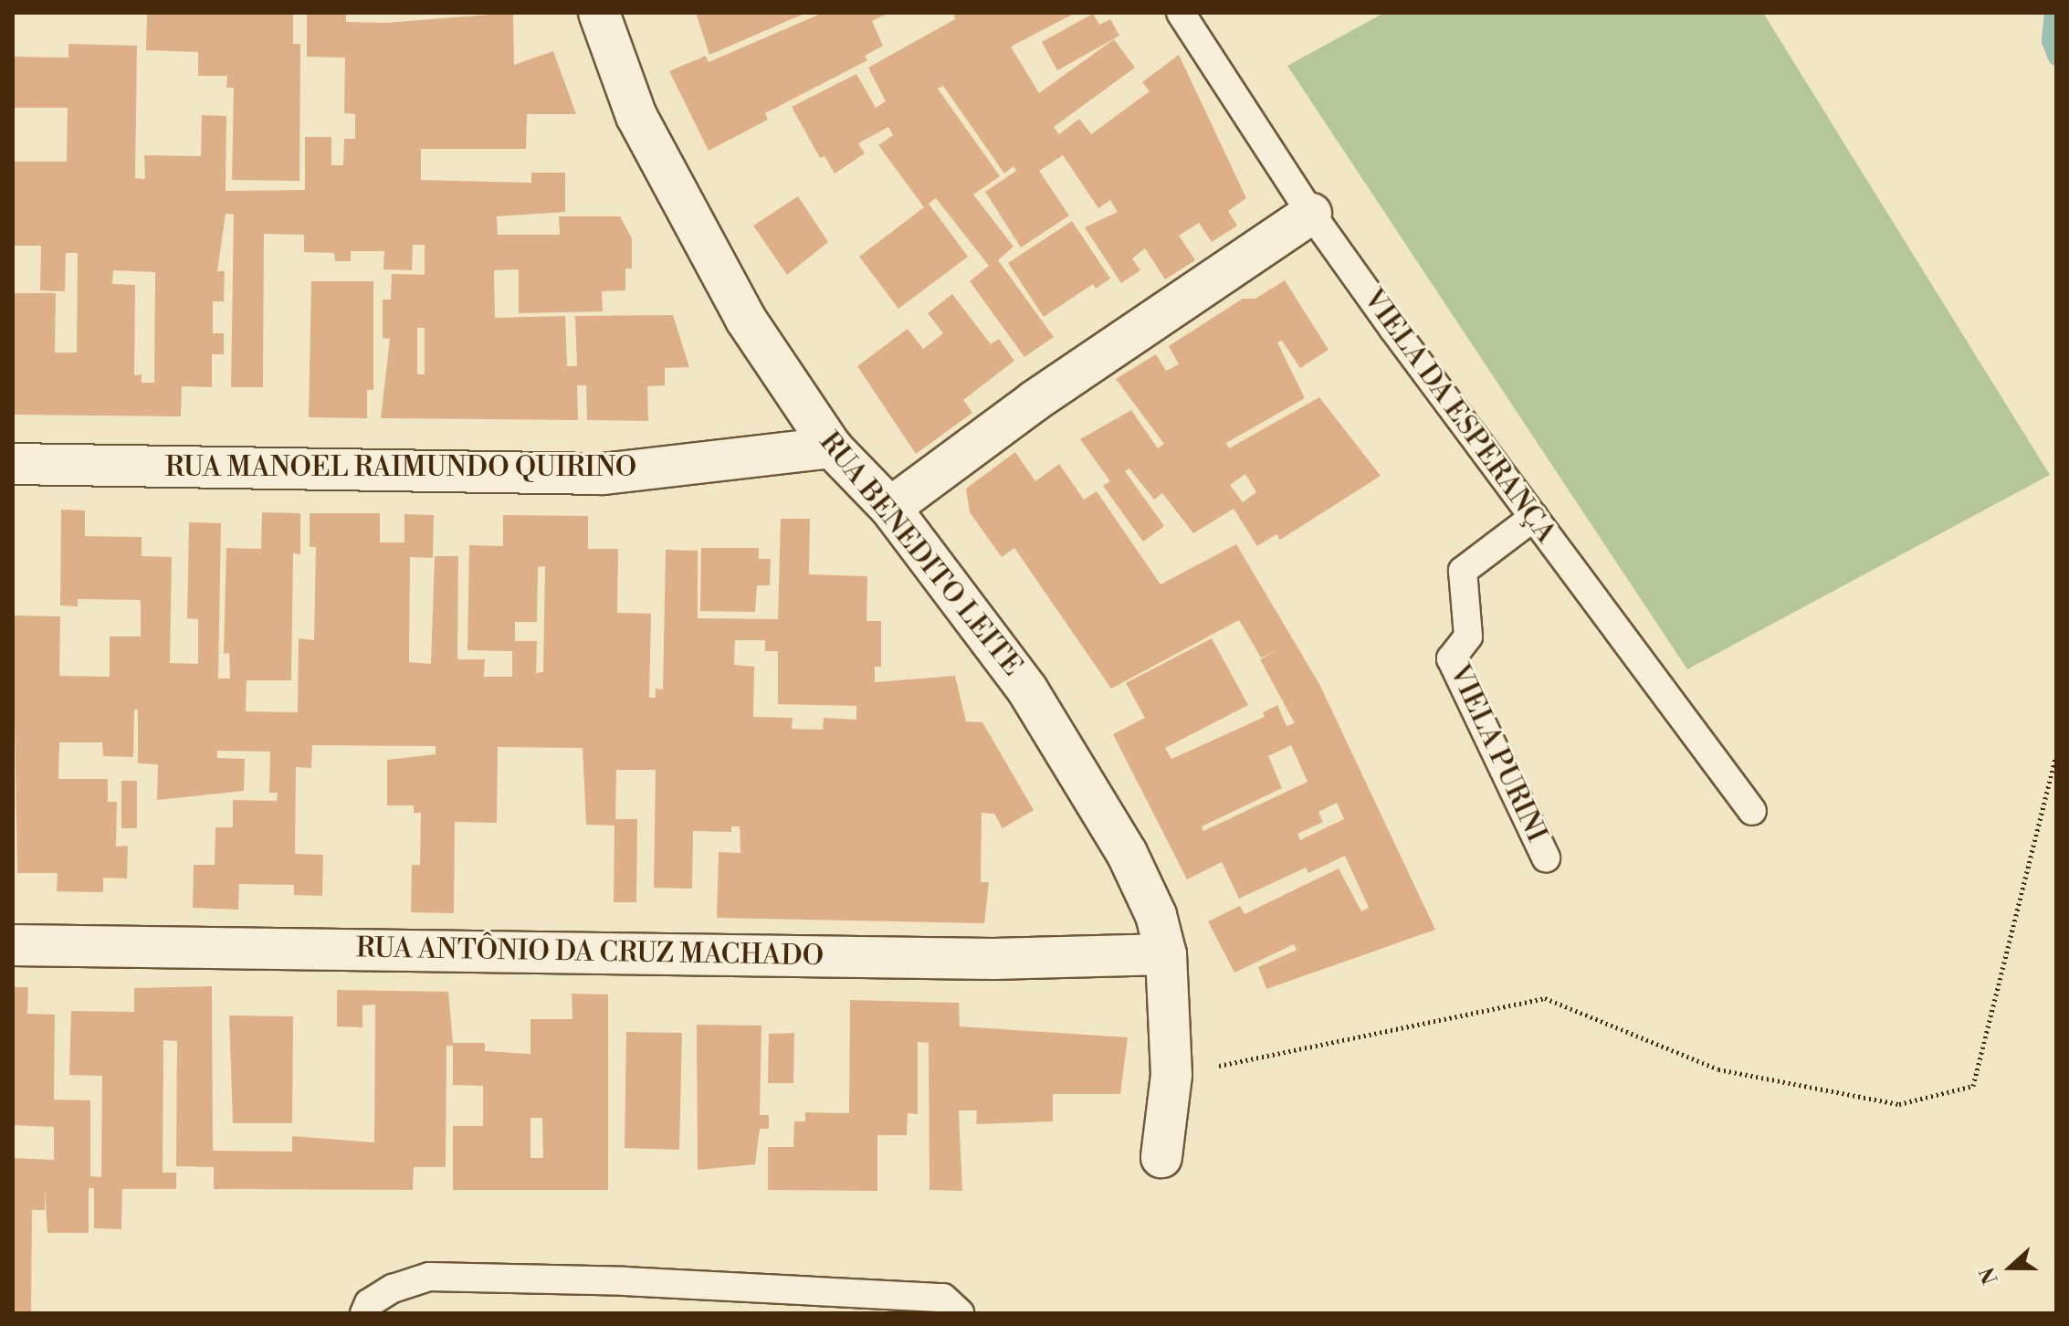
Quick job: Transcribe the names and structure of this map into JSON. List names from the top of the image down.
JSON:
{
  "streets": {
    "street": ["RUA MANOEL RAIMUNDO QUIRINO", "RUA BENEDITO LEITE", "RUA ANTÔNIO DA CRUZ MACHADO"],
    "lane": ["VIELA DA ESPERANÇA", "VIELA PURINI"]
  },
  "crossings": [
    ["VIELA DA ESPERANÇA", "VIELA PURINI"],
    ["RUA MANOEL RAIMUNDO QUIRINO", "RUA BENEDITO LEITE"],
    ["RUA BENEDITO LEITE", "RUA ANTÔNIO DA CRUZ MACHADO"]
  ],
  "north": "left"
}
